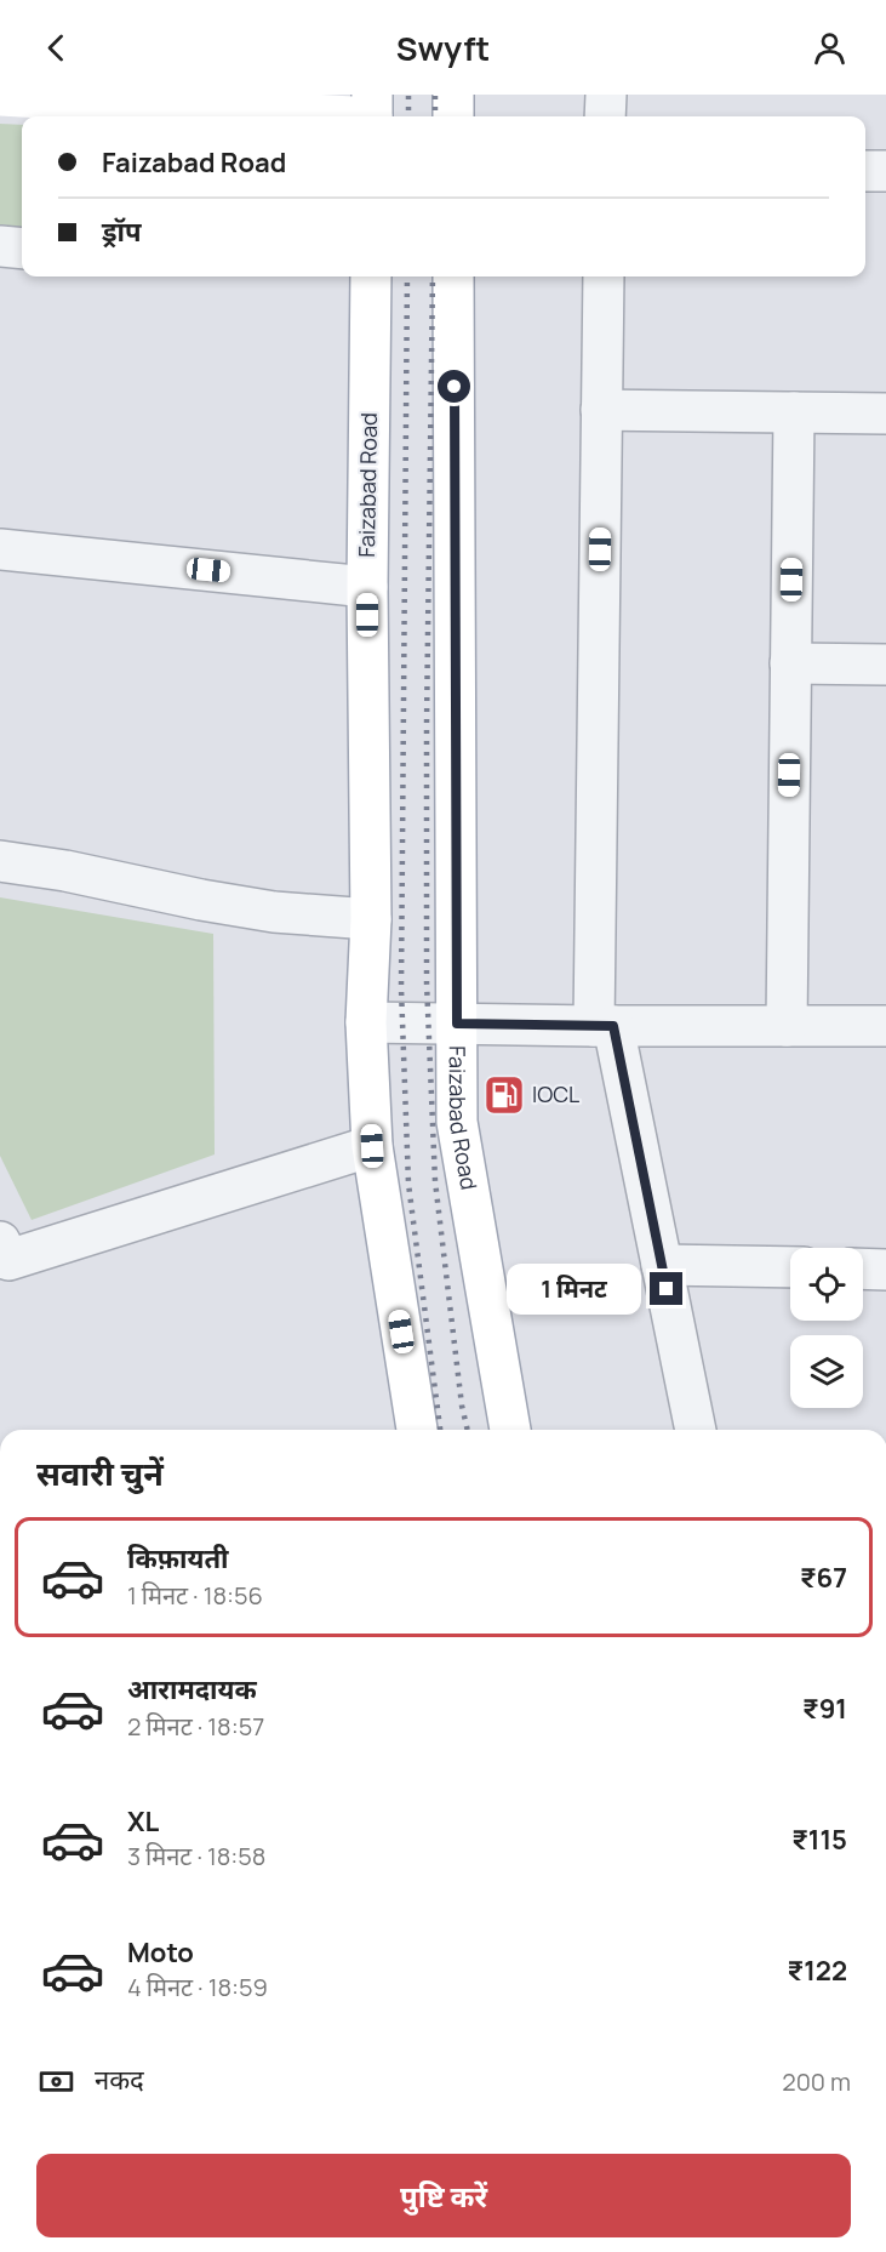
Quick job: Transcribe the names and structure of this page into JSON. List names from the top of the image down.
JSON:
{
  "streets": {
    "main road": ["Faizabad Road"]
  },
  "places": {
    "fuel station": ["IOCL"]
  },
  "page": {
    "header": "Swyft",
    "banner": ["Faizabad Road", "ड्रॉप"],
    "bubble": "1 मिनट",
    "heading": "सवारी चुनें",
    "list": [
      {
        "name": "किफ़ायती",
        "note": "1 मिनट · 18:56",
        "value": "₹67"
      },
      {
        "name": "आरामदायक",
        "note": "2 मिनट · 18:57",
        "value": "₹91"
      },
      {
        "name": "XL",
        "note": "3 मिनट · 18:58",
        "value": "₹115"
      },
      {
        "name": "Moto",
        "note": "4 मिनट · 18:59",
        "value": "₹122"
      }
    ],
    "pay": ["नकद", "200 m"],
    "buttons": "पुष्टि करें"
  }
}
